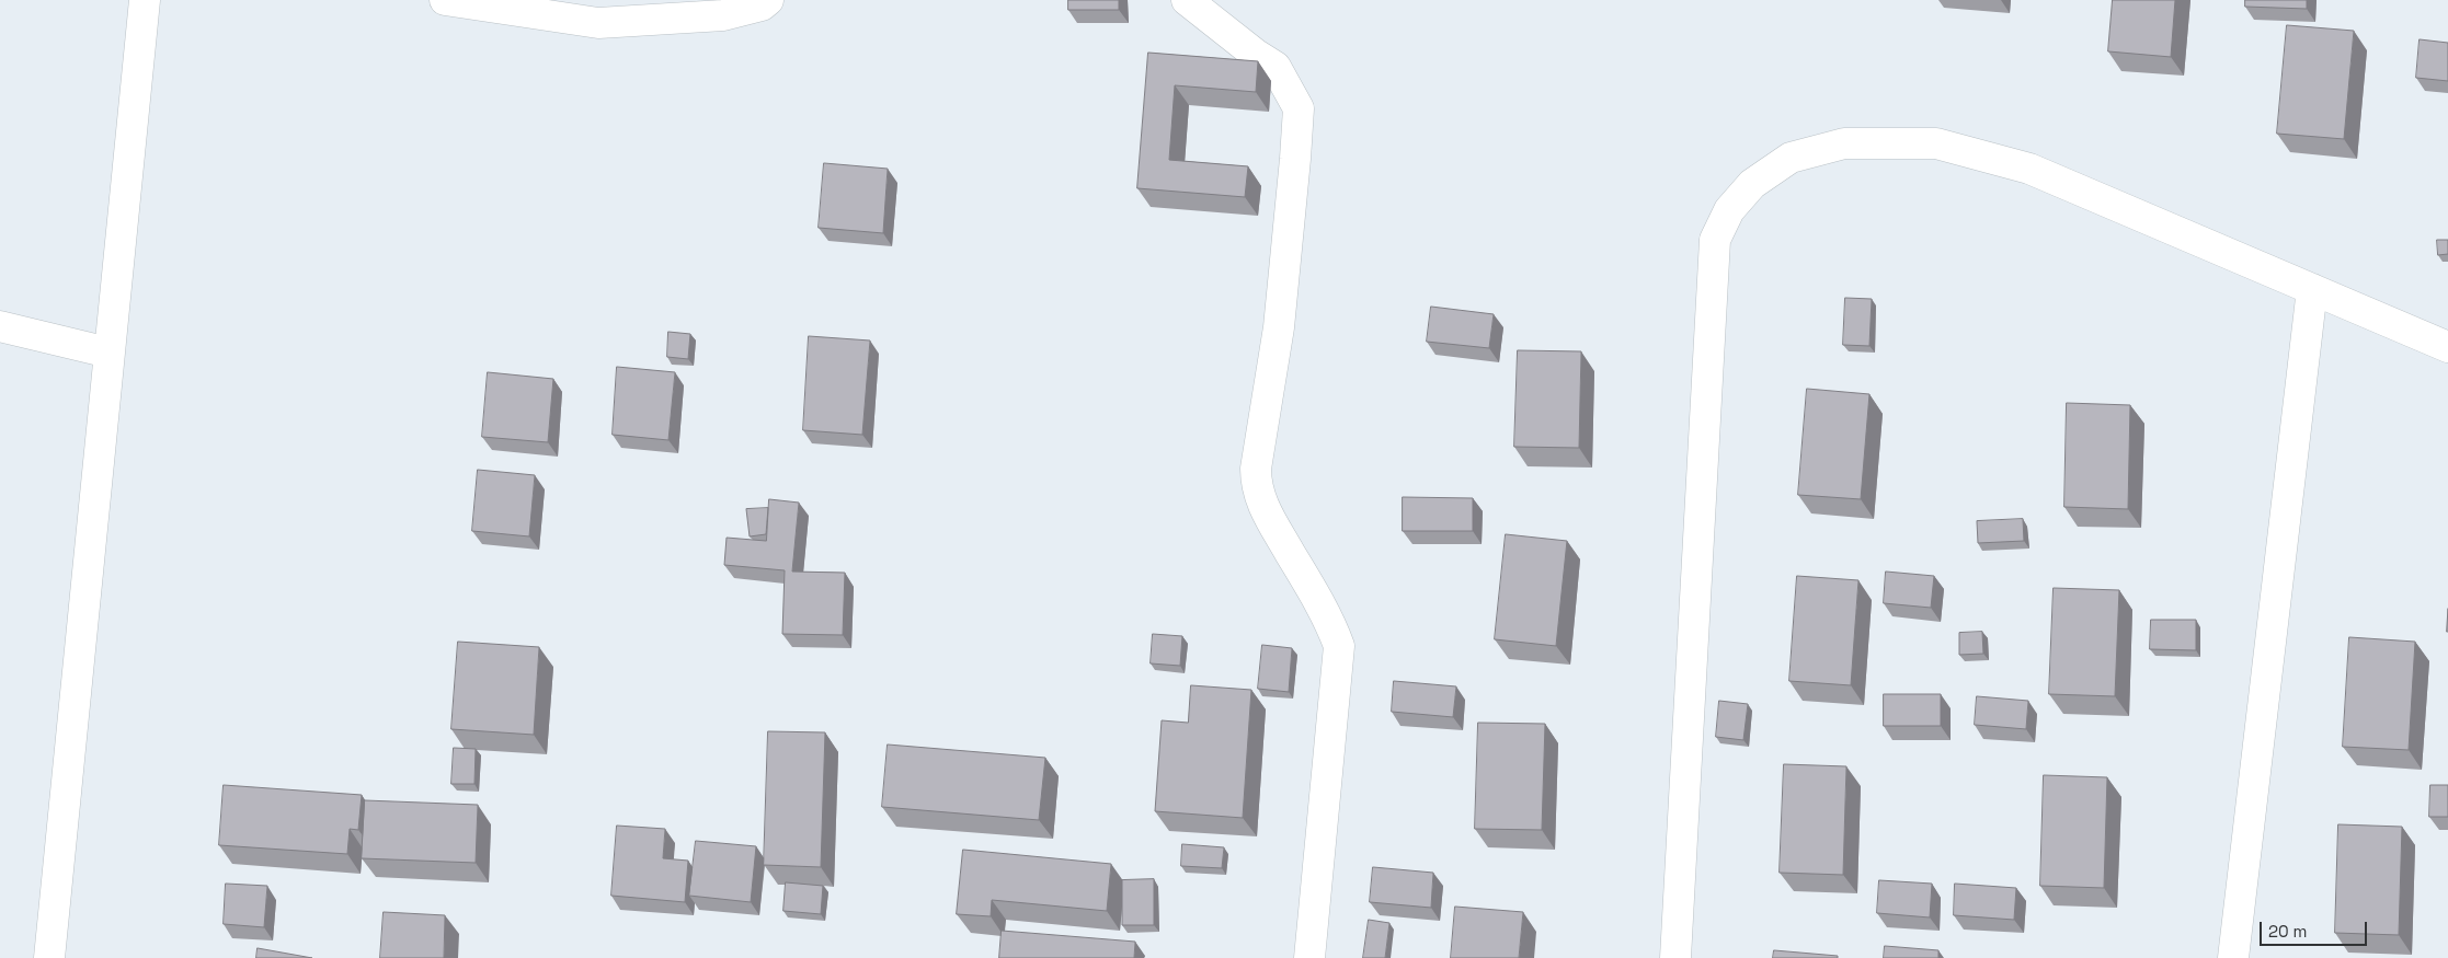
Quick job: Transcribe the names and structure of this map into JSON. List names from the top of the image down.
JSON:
{
  "scale_bar": "20 m"
}
